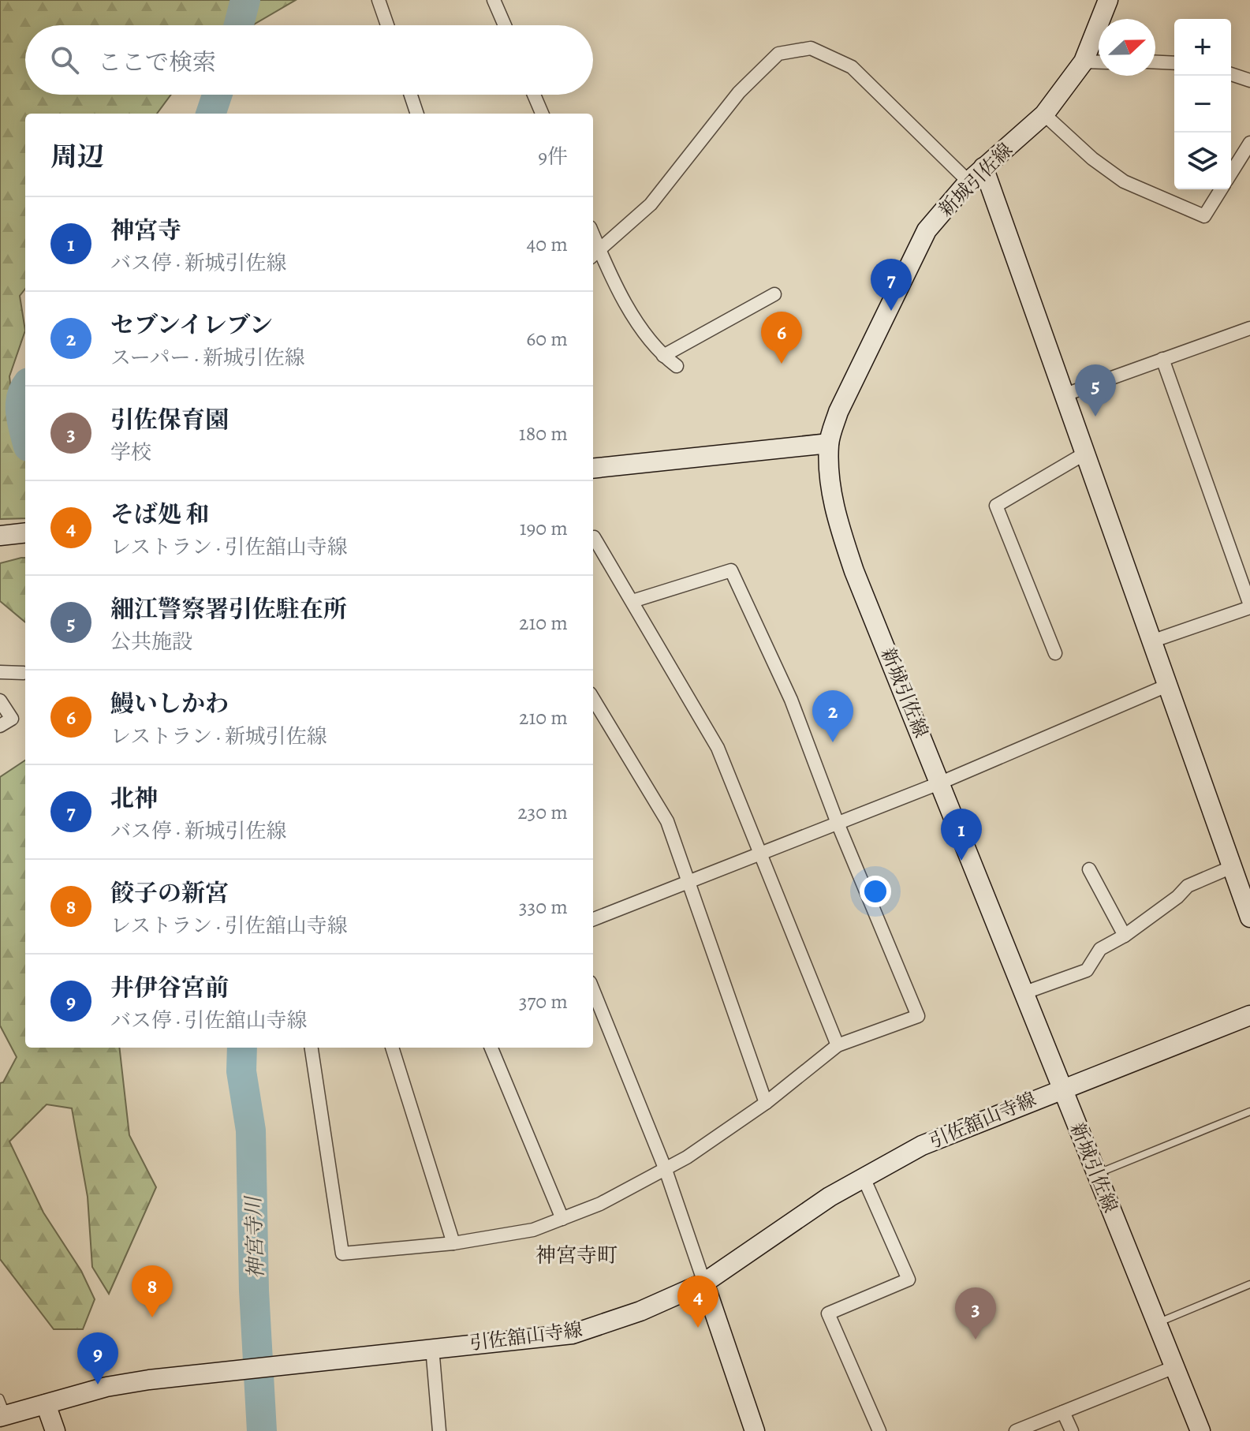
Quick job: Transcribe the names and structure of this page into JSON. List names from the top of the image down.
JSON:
{
  "streets": {
    "main road": ["新城引佐線", "引佐舘山寺線"]
  },
  "crossings": [
    ["新城引佐線", "引佐舘山寺線"]
  ],
  "districts": ["神宮寺町"],
  "water": ["神宮寺川"],
  "north": "right",
  "page": {
    "map_buttons": ["+", "−"],
    "search": "ここで検索",
    "heading": ["周辺", "9件"],
    "list": [
      {
        "mark": "1",
        "name": "神宮寺",
        "note": "バス停 · 新城引佐線",
        "value": "40 m"
      },
      {
        "mark": "2",
        "name": "セブンイレブン",
        "note": "スーパー · 新城引佐線",
        "value": "60 m"
      },
      {
        "mark": "3",
        "name": "引佐保育園",
        "note": "学校",
        "value": "180 m"
      },
      {
        "mark": "4",
        "name": "そば処 和",
        "note": "レストラン · 引佐舘山寺線",
        "value": "190 m"
      },
      {
        "mark": "5",
        "name": "細江警察署引佐駐在所",
        "note": "公共施設",
        "value": "210 m"
      },
      {
        "mark": "6",
        "name": "鰻いしかわ",
        "note": "レストラン · 新城引佐線",
        "value": "210 m"
      },
      {
        "mark": "7",
        "name": "北神",
        "note": "バス停 · 新城引佐線",
        "value": "230 m"
      },
      {
        "mark": "8",
        "name": "餃子の新宮",
        "note": "レストラン · 引佐舘山寺線",
        "value": "330 m"
      },
      {
        "mark": "9",
        "name": "井伊谷宮前",
        "note": "バス停 · 引佐舘山寺線",
        "value": "370 m"
      }
    ],
    "pins": [
      "7",
      "6",
      "5",
      "2",
      "1",
      "8",
      "4",
      "3",
      "9"
    ]
  }
}
